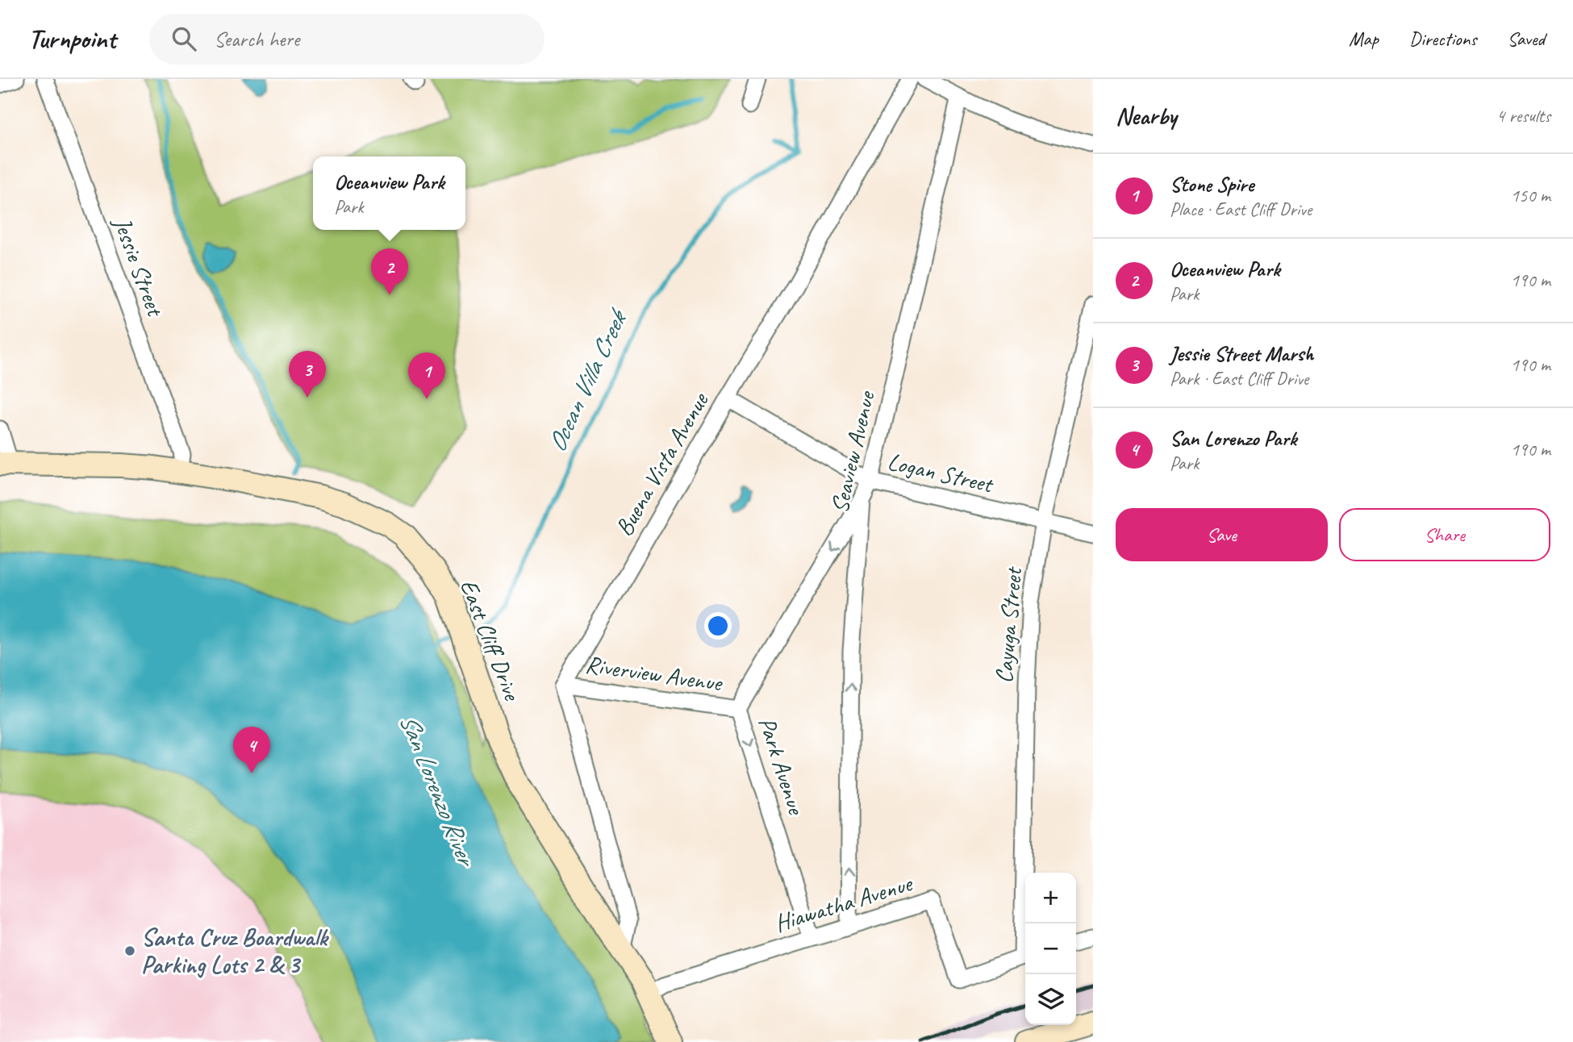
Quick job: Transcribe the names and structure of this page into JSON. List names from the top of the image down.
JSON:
{
  "streets": {
    "main road": ["East Cliff Drive"],
    "street": [
      "Jessie Street",
      "Seaview Avenue",
      "Buena Vista Avenue",
      "Logan Street",
      "Cayuga Street",
      "Riverview Avenue",
      "Park Avenue",
      "Hiawatha Avenue"
    ]
  },
  "crossings": [
    ["Jessie Street", "East Cliff Drive"],
    ["Seaview Avenue", "Logan Street"],
    ["Seaview Avenue", "Park Avenue"],
    ["Seaview Avenue", "Hiawatha Avenue"],
    ["Buena Vista Avenue", "Logan Street"],
    ["Buena Vista Avenue", "Riverview Avenue"],
    ["Logan Street", "Cayuga Street"],
    ["East Cliff Drive", "Hiawatha Avenue"],
    ["Riverview Avenue", "Park Avenue"],
    ["Park Avenue", "Hiawatha Avenue"]
  ],
  "one_way": ["Seaview Avenue", "Park Avenue"],
  "water": ["Ocean Villa Creek", "San Lorenzo River"],
  "places": ["Santa Cruz Boardwalk Parking Lots 2 & 3"],
  "page": {
    "header": "Turnpoint",
    "search": "Search here",
    "nav": ["Map", "Directions", "Saved"],
    "heading": ["Nearby", "4 results"],
    "list": [
      {
        "mark": "1",
        "name": "Stone Spire",
        "note": "Place · East Cliff Drive",
        "value": "150 m"
      },
      {
        "mark": "2",
        "name": "Oceanview Park",
        "note": "Park",
        "value": "190 m"
      },
      {
        "mark": "3",
        "name": "Jessie Street Marsh",
        "note": "Park · East Cliff Drive",
        "value": "190 m"
      },
      {
        "mark": "4",
        "name": "San Lorenzo Park",
        "note": "Park",
        "value": "190 m"
      }
    ],
    "popup": ["Oceanview Park", "Park"],
    "pins": [
      "2",
      "3",
      "1",
      "4"
    ],
    "buttons": ["Save", "Share"],
    "map_buttons": ["+", "−"]
  }
}
